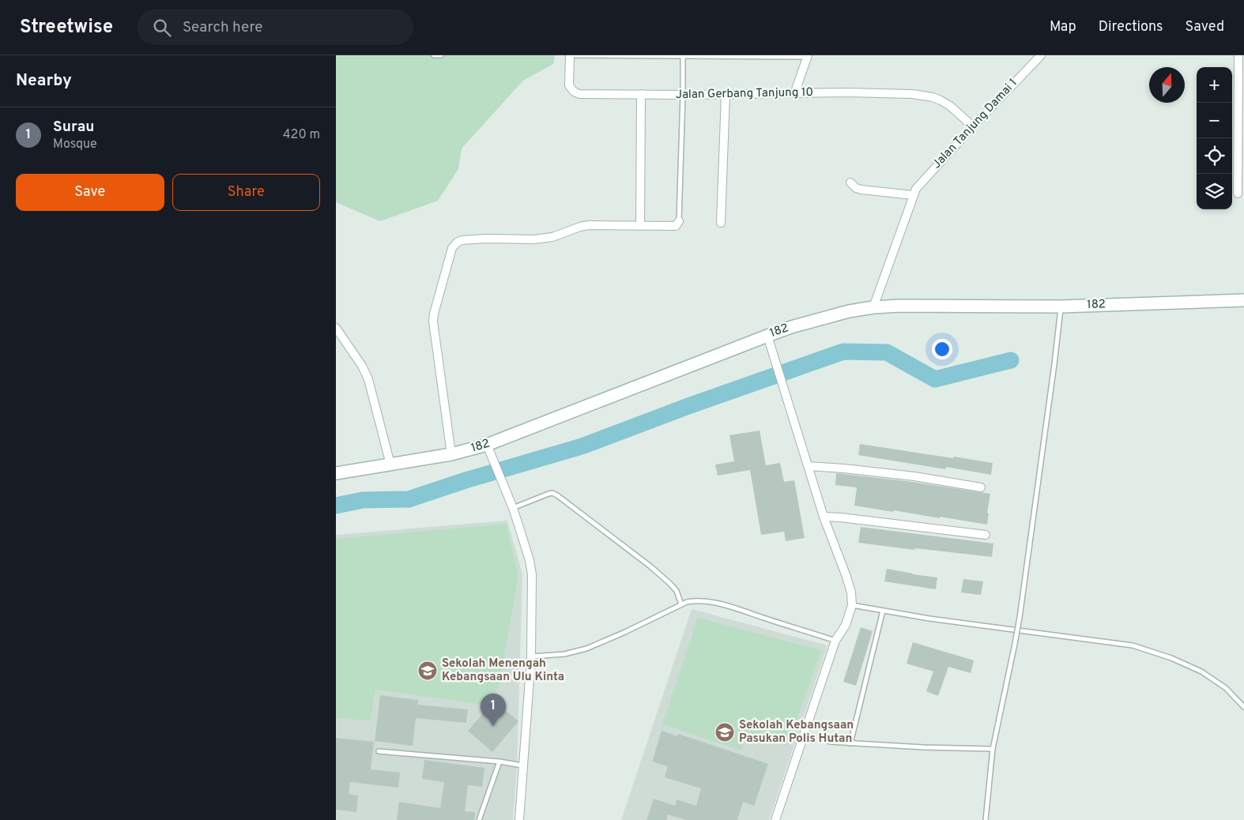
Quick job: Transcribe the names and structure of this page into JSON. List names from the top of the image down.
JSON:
{
  "streets": {
    "street": ["Jalan Gerbang Tanjung 10", "Jalan Tanjung Damai 1", "182"]
  },
  "crossings": [
    ["Jalan Gerbang Tanjung 10", "Jalan Tanjung Damai 1"],
    ["Jalan Tanjung Damai 1", "182"]
  ],
  "places": {
    "school or university": ["Sekolah Menengah Kebangsaan Ulu Kinta", "Sekolah Kebangsaan Pasukan Polis Hutan"]
  },
  "north": "top",
  "page": {
    "header": "Streetwise",
    "search": "Search here",
    "nav": ["Map", "Directions", "Saved"],
    "heading": "Nearby",
    "map_buttons": ["+", "−"],
    "list": [
      {
        "mark": "1",
        "name": "Surau",
        "note": "Mosque",
        "value": "420 m"
      }
    ],
    "buttons": ["Save", "Share"],
    "pins": "1"
  }
}
